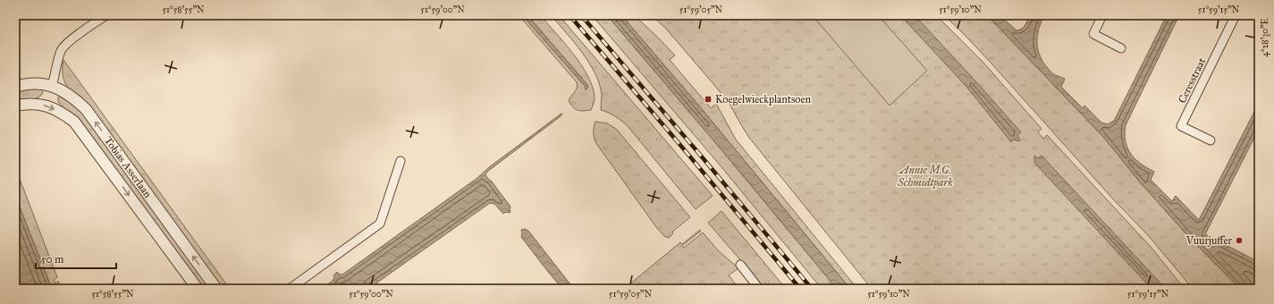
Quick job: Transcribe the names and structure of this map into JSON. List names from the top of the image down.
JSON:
{
  "streets": {
    "street": ["Ceresstraat", "Tobias Asserlaan"]
  },
  "parks": ["Annie M.G. Schmidtpark"],
  "places": {
    "transit": ["Koegelwieckplantsoen"],
    "other": ["Vuurjuffer"]
  },
  "scale_bar": "50 m",
  "coordinates": [
    "51°58'55\"N",
    "51°59'00\"N",
    "51°59'05\"N",
    "51°59'10\"N",
    "51°59'15\"N",
    "4°28'30\"E"
  ]
}
